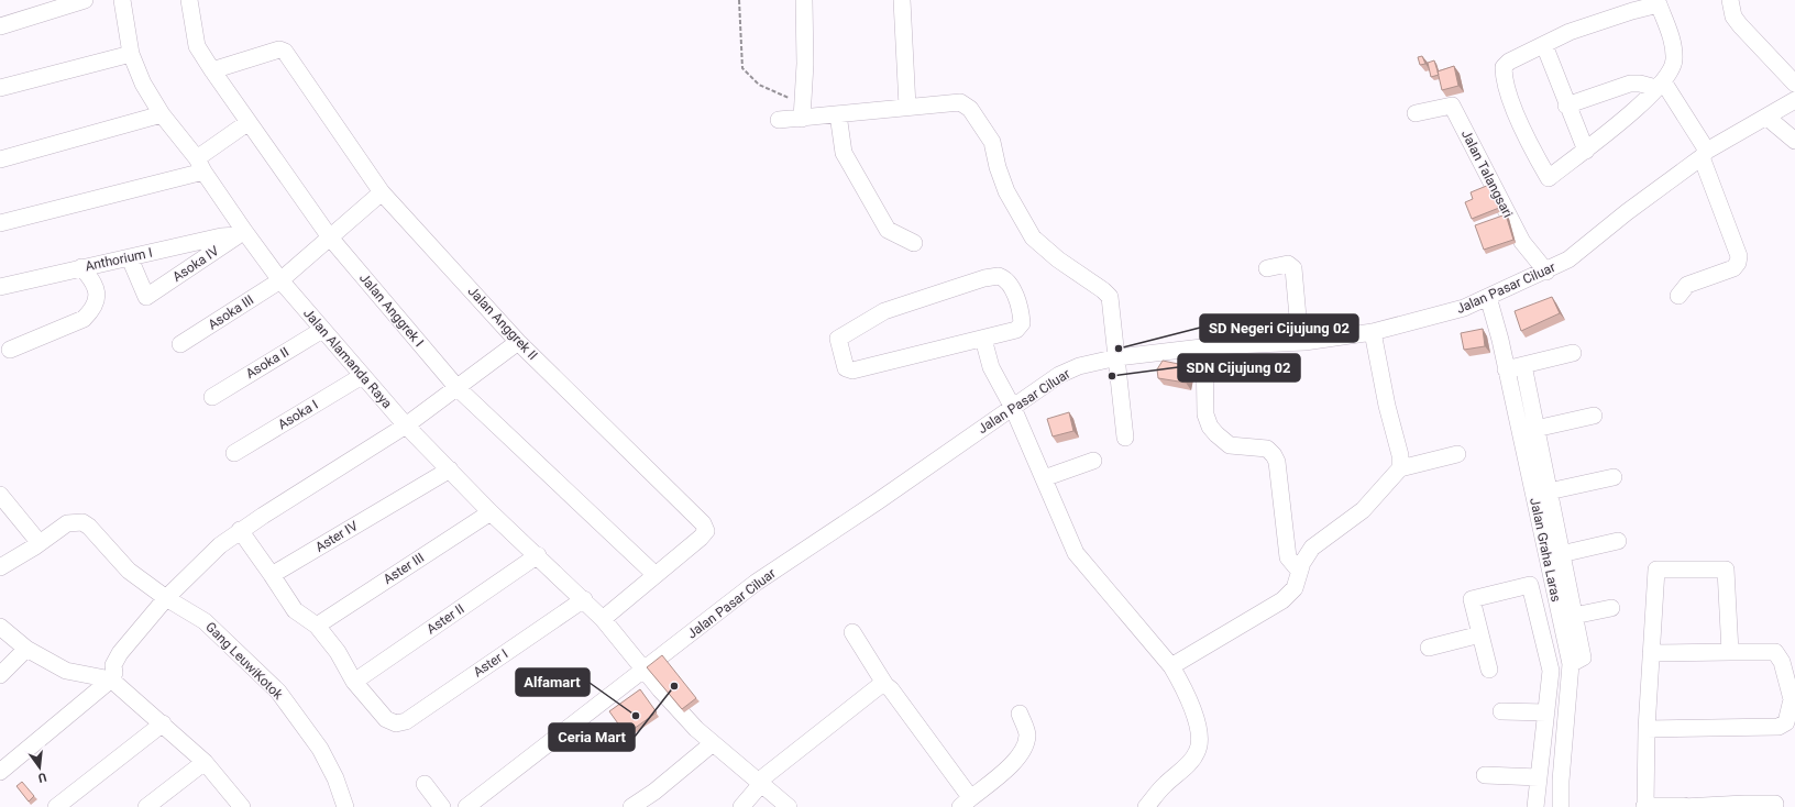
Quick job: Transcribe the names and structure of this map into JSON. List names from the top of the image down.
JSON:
{
  "streets": {
    "street": [
      "Jalan Talangsari",
      "Anthorium I",
      "Asoka IV",
      "Jalan Pasar Ciluar",
      "Jalan Anggrek I",
      "Asoka III",
      "Jalan Anggrek II",
      "Jalan Alamanda Raya",
      "Asoka II",
      "Asoka I",
      "Aster IV",
      "Jalan Graha Laras",
      "Aster III",
      "Aster II",
      "Gang LeuwiKotok",
      "Aster I"
    ]
  },
  "crossings": [
    ["Jalan Talangsari", "Jalan Pasar Ciluar"],
    ["Anthorium I", "Asoka IV"],
    ["Anthorium I", "Jalan Alamanda Raya"],
    ["Asoka IV", "Jalan Alamanda Raya"],
    ["Jalan Pasar Ciluar", "Jalan Alamanda Raya"],
    ["Jalan Pasar Ciluar", "Jalan Graha Laras"],
    ["Jalan Anggrek I", "Asoka III"],
    ["Jalan Anggrek I", "Jalan Anggrek II"],
    ["Asoka III", "Jalan Anggrek II"],
    ["Asoka III", "Jalan Alamanda Raya"],
    ["Jalan Anggrek II", "Jalan Alamanda Raya"],
    ["Jalan Alamanda Raya", "Asoka II"],
    ["Jalan Alamanda Raya", "Asoka I"],
    ["Jalan Alamanda Raya", "Aster IV"],
    ["Jalan Alamanda Raya", "Aster III"],
    ["Jalan Alamanda Raya", "Aster II"],
    ["Jalan Alamanda Raya", "Aster I"],
    ["Aster II", "Aster I"]
  ],
  "places": [
    "SD Negeri Cijujung 02",
    "SDN Cijujung 02",
    "Ceria Mart",
    "Alfamart"
  ],
  "north": "bottom"
}
